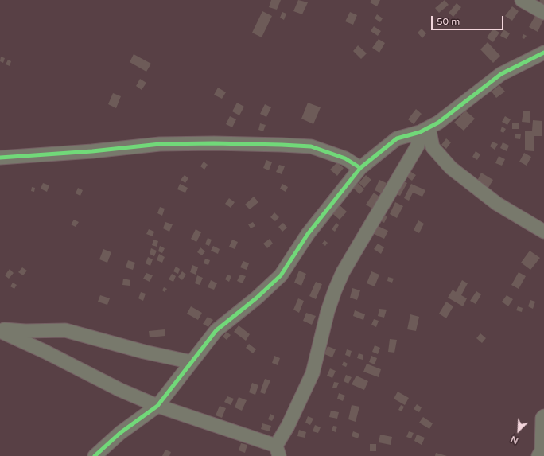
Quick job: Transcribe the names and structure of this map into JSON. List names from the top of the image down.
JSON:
{
  "scale_bar": "50 m",
  "north": "bottom left"
}
